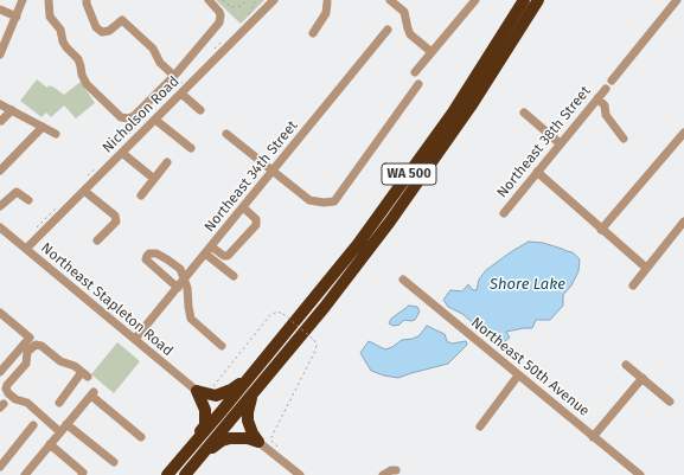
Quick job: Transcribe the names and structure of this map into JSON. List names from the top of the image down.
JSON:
{
  "streets": {
    "highway": ["WA 500"],
    "street": [
      "Nicholson Road",
      "Northeast 38th Street",
      "Northeast 34th Street",
      "Northeast Stapleton Road",
      "Northeast 50th Avenue"
    ]
  },
  "crossings": [
    ["Nicholson Road", "Northeast Stapleton Road"],
    ["Northeast 34th Street", "Northeast Stapleton Road"]
  ],
  "water": ["Shore Lake"]
}
